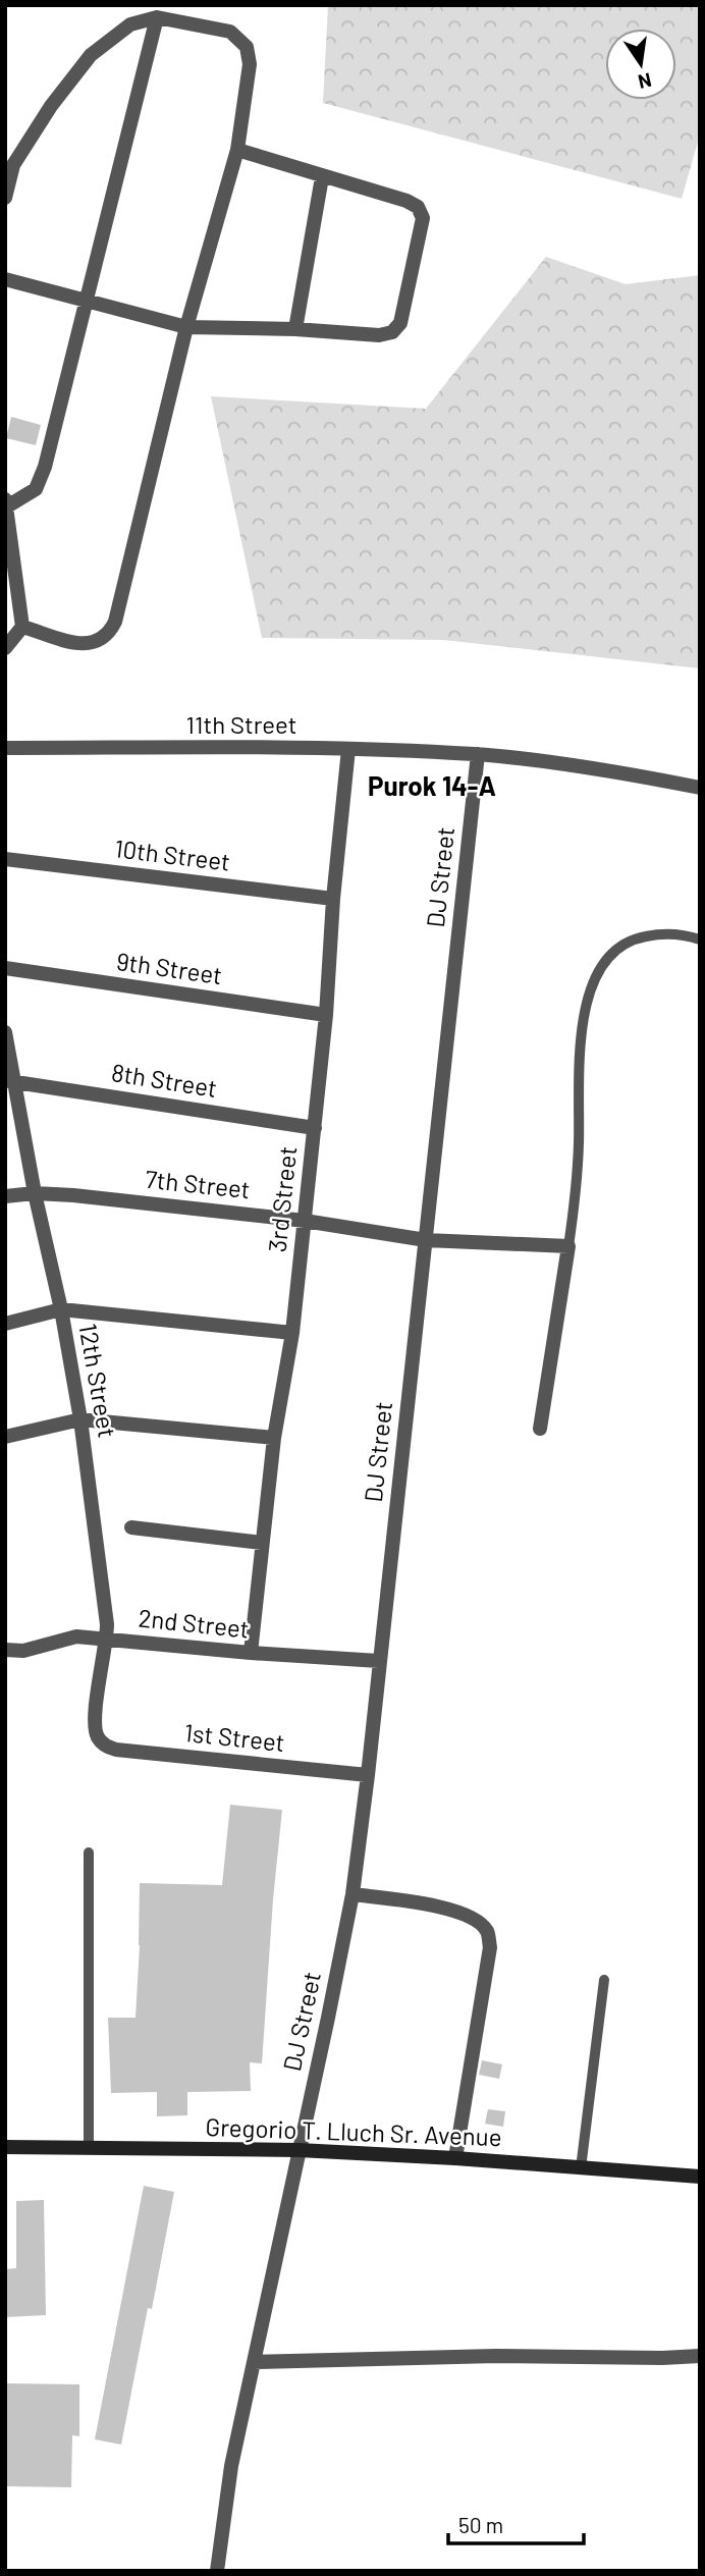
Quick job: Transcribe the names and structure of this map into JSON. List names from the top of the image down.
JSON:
{
  "streets": {
    "main road": ["Gregorio T. Lluch Sr. Avenue"],
    "street": [
      "11th Street",
      "10th Street",
      "DJ Street",
      "9th Street",
      "8th Street",
      "7th Street",
      "3rd Street",
      "12th Street",
      "2nd Street",
      "1st Street"
    ]
  },
  "crossings": [
    ["11th Street", "DJ Street"],
    ["11th Street", "3rd Street"],
    ["10th Street", "3rd Street"],
    ["DJ Street", "7th Street"],
    ["DJ Street", "2nd Street"],
    ["DJ Street", "1st Street"],
    ["DJ Street", "Gregorio T. Lluch Sr. Avenue"],
    ["9th Street", "3rd Street"],
    ["8th Street", "3rd Street"],
    ["8th Street", "12th Street"],
    ["7th Street", "3rd Street"],
    ["7th Street", "12th Street"],
    ["3rd Street", "2nd Street"],
    ["12th Street", "2nd Street"],
    ["12th Street", "1st Street"]
  ],
  "districts": ["Purok 14-A"],
  "scale_bar": "50 m",
  "north": "bottom"
}
